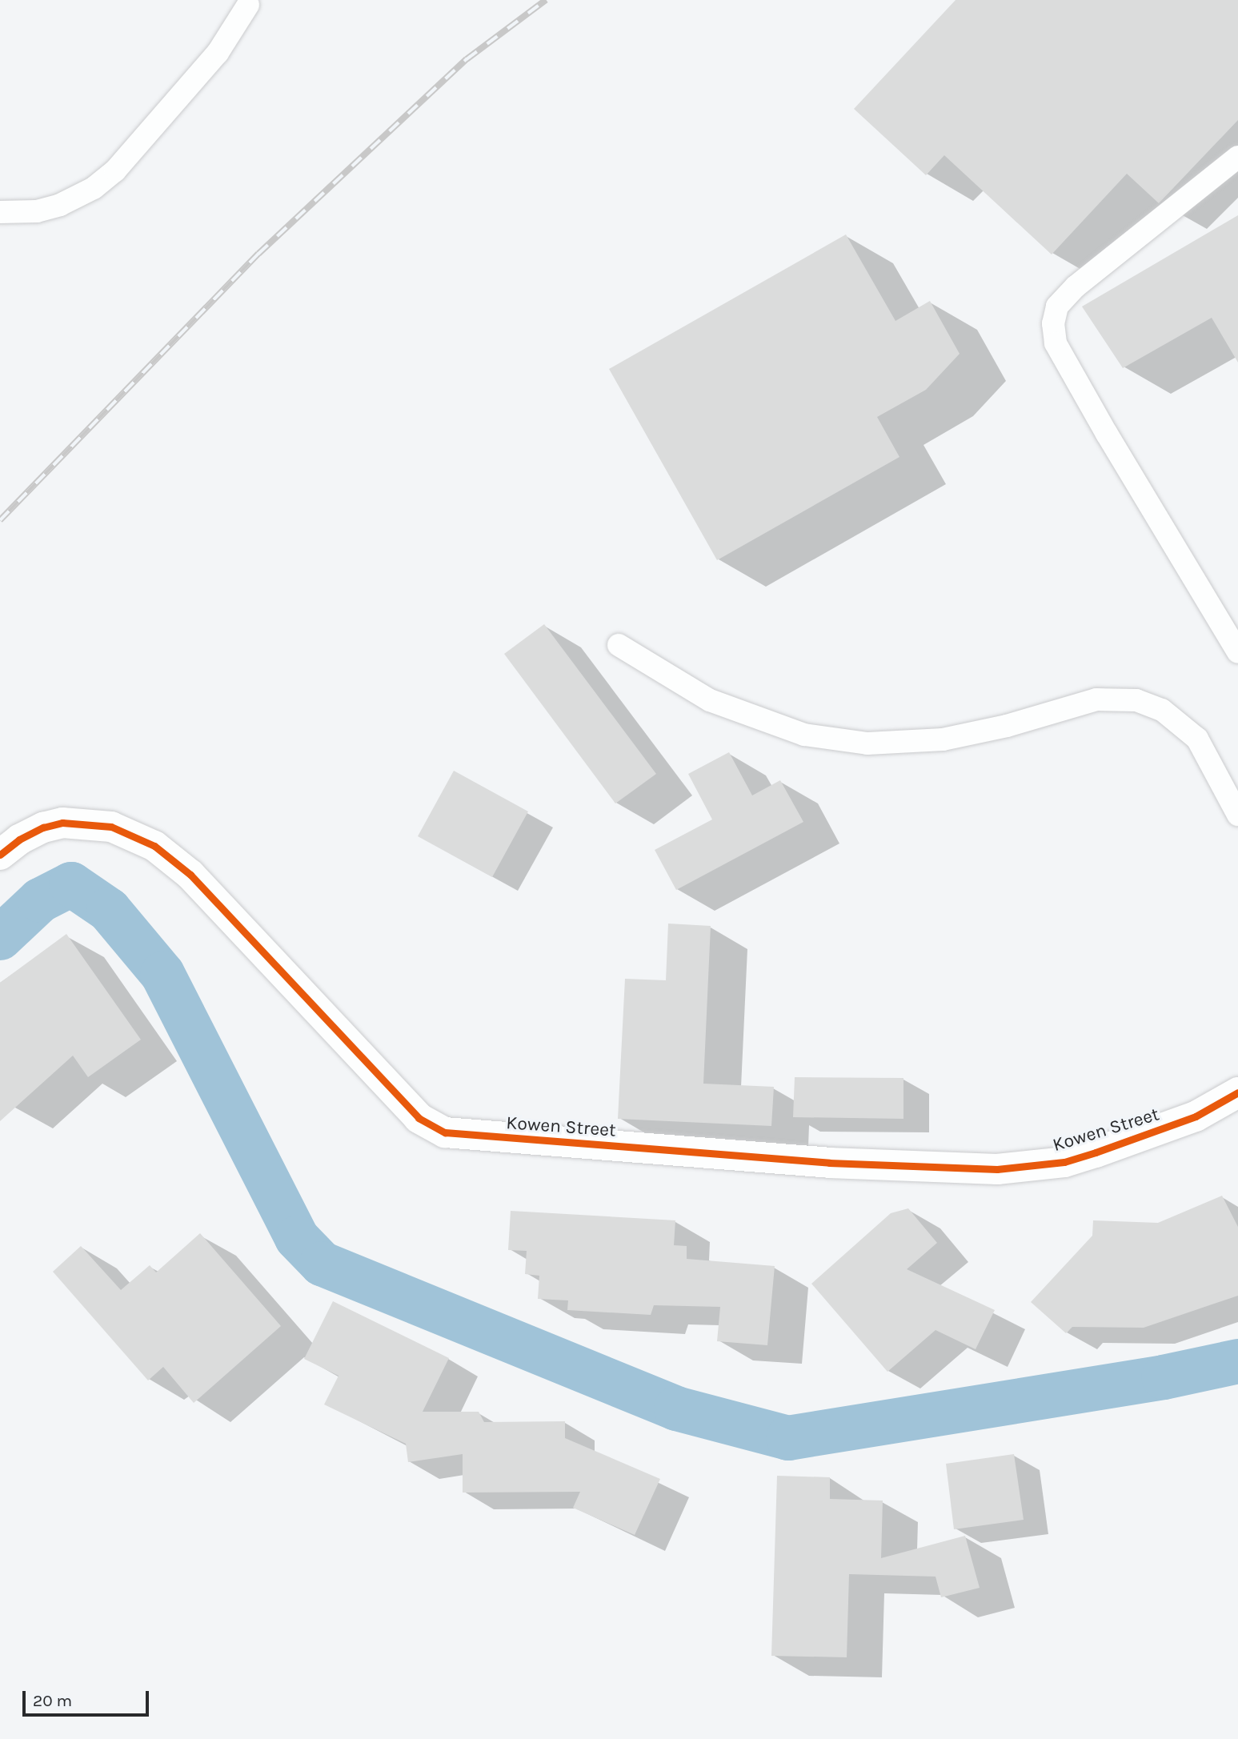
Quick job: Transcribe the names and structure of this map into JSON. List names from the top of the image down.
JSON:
{
  "streets": {
    "street": ["Kowen Street"]
  },
  "scale_bar": "20 m"
}
